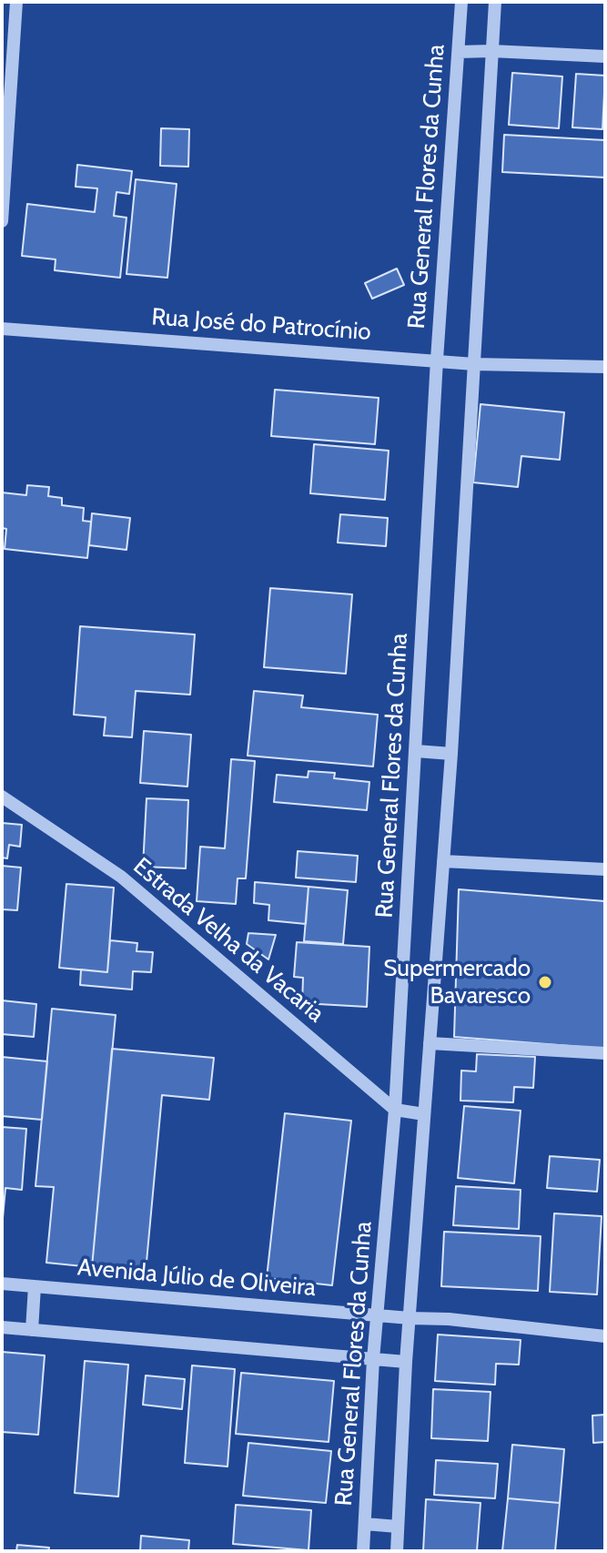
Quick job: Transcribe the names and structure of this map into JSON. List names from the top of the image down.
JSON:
{
  "streets": {
    "street": [
      "Rua General Flores da Cunha",
      "Rua José do Patrocínio",
      "Estrada Velha da Vacaria",
      "Avenida Júlio de Oliveira"
    ]
  },
  "crossings": [
    ["Rua General Flores da Cunha", "Rua José do Patrocínio"],
    ["Rua General Flores da Cunha", "Estrada Velha da Vacaria"],
    ["Rua General Flores da Cunha", "Avenida Júlio de Oliveira"]
  ],
  "places": ["Supermercado Bavaresco"]
}
